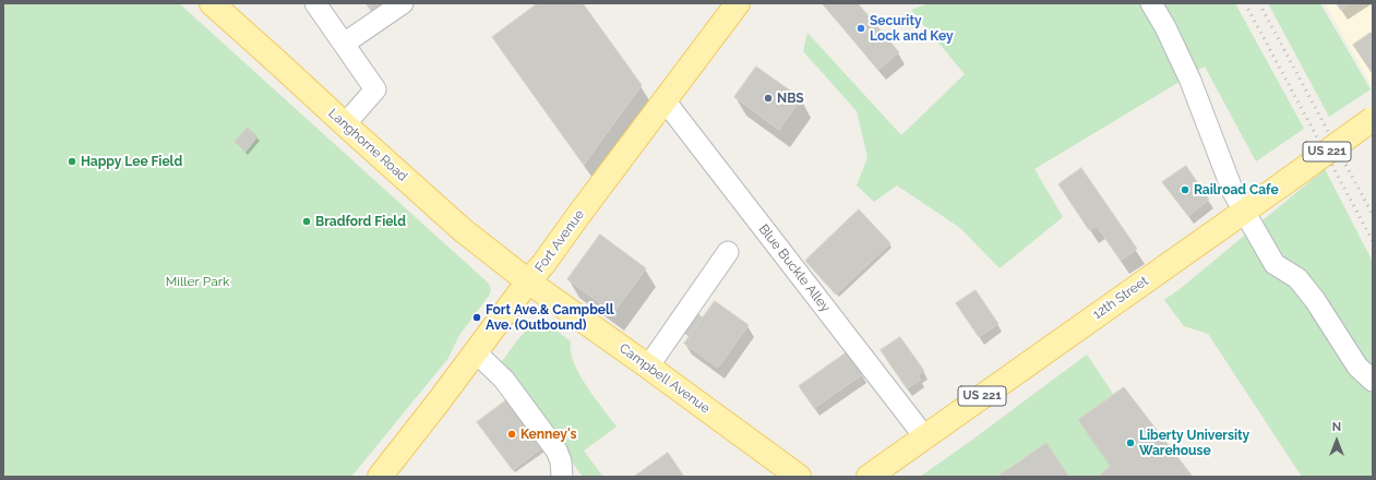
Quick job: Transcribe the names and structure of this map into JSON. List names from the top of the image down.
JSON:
{
  "streets": {
    "main road": [
      "Langhorne Road",
      "US 221",
      "Fort Avenue",
      "12th Street",
      "Campbell Avenue"
    ],
    "street": ["Blue Buckle Alley"]
  },
  "crossings": [
    ["Langhorne Road", "Fort Avenue"],
    ["Langhorne Road", "Campbell Avenue"],
    ["Fort Avenue", "Blue Buckle Alley"],
    ["Fort Avenue", "Campbell Avenue"],
    ["Blue Buckle Alley", "12th Street"]
  ],
  "parks": ["Miller Park"],
  "places": [
    "Security Lock and Key",
    "NBS",
    "Happy Lee Field",
    "Railroad Cafe",
    "Bradford Field",
    "Fort Ave.& Campbell Ave. (Outbound)",
    "Kenney's",
    "Liberty University Warehouse"
  ],
  "north": "top"
}
